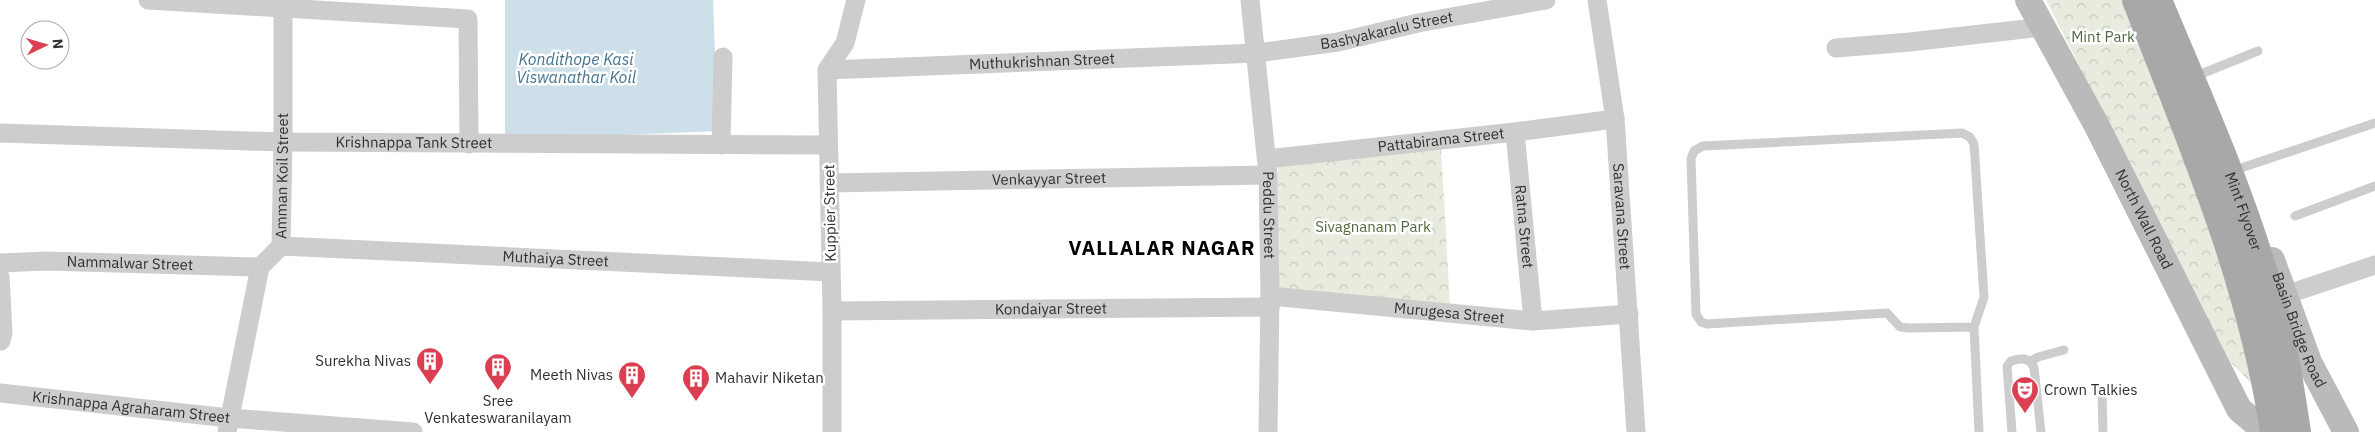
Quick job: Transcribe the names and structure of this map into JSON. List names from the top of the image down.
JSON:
{
  "streets": {
    "main road": ["Mint Flyover", "North Wall Road", "Basin Bridge Road"],
    "street": [
      "Bashyakaralu Street",
      "Muthukrishnan Street",
      "Pattabirama Street",
      "Krishnappa Tank Street",
      "Amman Koil Street",
      "Venkayyar Street",
      "Kuppier Street",
      "Saravana Street",
      "Peddu Street",
      "Ratna Street",
      "Muthaiya Street",
      "Nammalwar Street",
      "Kondaiyar Street",
      "Murugesa Street",
      "Krishnappa Agraharam Street"
    ]
  },
  "crossings": [
    ["Bashyakaralu Street", "Muthukrishnan Street"],
    ["Bashyakaralu Street", "Peddu Street"],
    ["Muthukrishnan Street", "Kuppier Street"],
    ["Muthukrishnan Street", "Peddu Street"],
    ["Pattabirama Street", "Venkayyar Street"],
    ["Pattabirama Street", "Saravana Street"],
    ["Pattabirama Street", "Peddu Street"],
    ["Pattabirama Street", "Ratna Street"],
    ["Krishnappa Tank Street", "Amman Koil Street"],
    ["Krishnappa Tank Street", "Kuppier Street"],
    ["Amman Koil Street", "Muthaiya Street"],
    ["Amman Koil Street", "Nammalwar Street"],
    ["Venkayyar Street", "Kuppier Street"],
    ["Venkayyar Street", "Peddu Street"],
    ["Kuppier Street", "Muthaiya Street"],
    ["Kuppier Street", "Kondaiyar Street"],
    ["Saravana Street", "Murugesa Street"],
    ["Peddu Street", "Kondaiyar Street"],
    ["Peddu Street", "Murugesa Street"],
    ["Ratna Street", "Murugesa Street"],
    ["Kondaiyar Street", "Murugesa Street"]
  ],
  "districts": ["VALLALAR NAGAR"],
  "water": ["Kondithope Kasi Viswanathar Koil"],
  "parks": ["Mint Park", "Sivagnanam Park"],
  "places": {
    "building": [
      "Surekha Nivas",
      "Sree Venkateswaranilayam",
      "Meeth Nivas",
      "Mahavir Niketan"
    ],
    "theatre": ["Crown Talkies"]
  },
  "north": "right"
}
